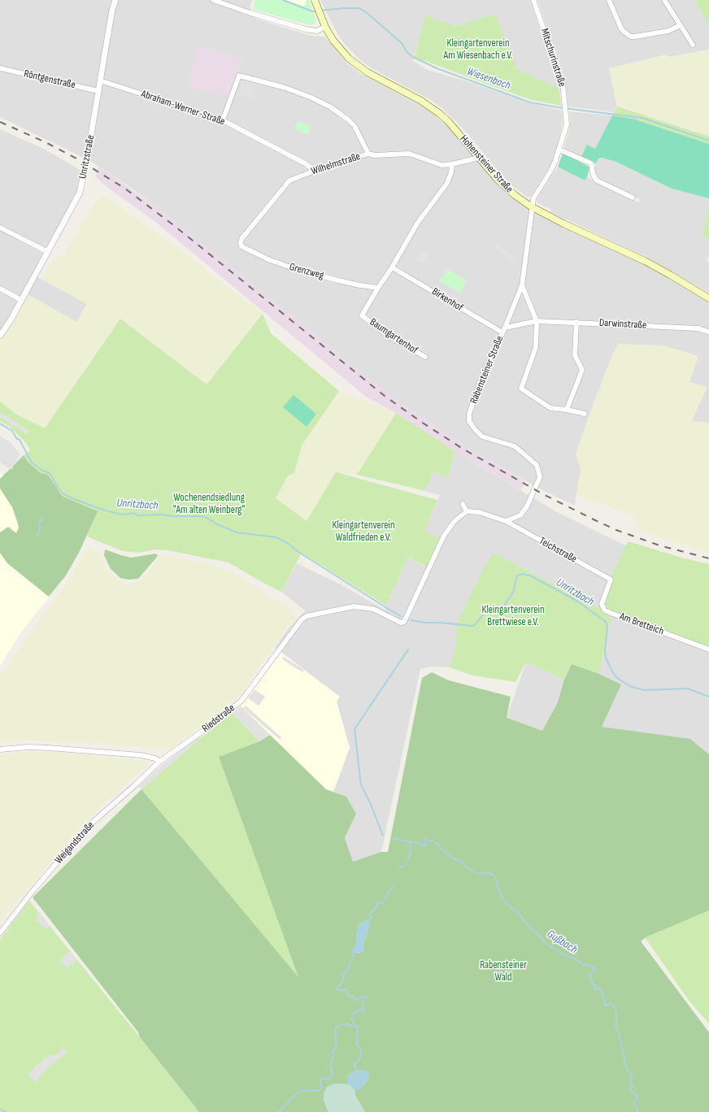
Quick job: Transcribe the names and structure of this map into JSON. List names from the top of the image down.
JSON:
{
  "streets": {
    "main road": ["Hohensteiner Straße"],
    "street": [
      "Mitschurinstraße",
      "Röntgenstraße",
      "Abraham-Werner-Straße",
      "Unritzstraße",
      "Wilhelmstraße",
      "Grenzweg",
      "Birkenhof",
      "Darwinstraße",
      "Baumgartenhof",
      "Rabensteiner Straße",
      "Teichstraße",
      "Am Bretteich",
      "Riedstraße",
      "Weigandstraße"
    ]
  },
  "crossings": [
    ["Mitschurinstraße", "Hohensteiner Straße"],
    ["Mitschurinstraße", "Rabensteiner Straße"],
    ["Röntgenstraße", "Unritzstraße"],
    ["Abraham-Werner-Straße", "Unritzstraße"],
    ["Abraham-Werner-Straße", "Wilhelmstraße"],
    ["Wilhelmstraße", "Hohensteiner Straße"],
    ["Wilhelmstraße", "Grenzweg"],
    ["Hohensteiner Straße", "Rabensteiner Straße"],
    ["Grenzweg", "Baumgartenhof"],
    ["Birkenhof", "Darwinstraße"],
    ["Birkenhof", "Rabensteiner Straße"],
    ["Darwinstraße", "Rabensteiner Straße"],
    ["Rabensteiner Straße", "Teichstraße"],
    ["Teichstraße", "Am Bretteich"],
    ["Riedstraße", "Weigandstraße"]
  ],
  "water": ["Wiesenbach", "Unritzbach", "Gußbach"],
  "parks": [
    "Kleingartenverein Am Wiesenbach e.V.",
    "Wochenendsiedlung \"Am alten Weinberg\"",
    "Kleingartenverein Waldfrieden e.V.",
    "Kleingartenverein Brettwiese e.V.",
    "Rabensteiner Wald"
  ]
}
